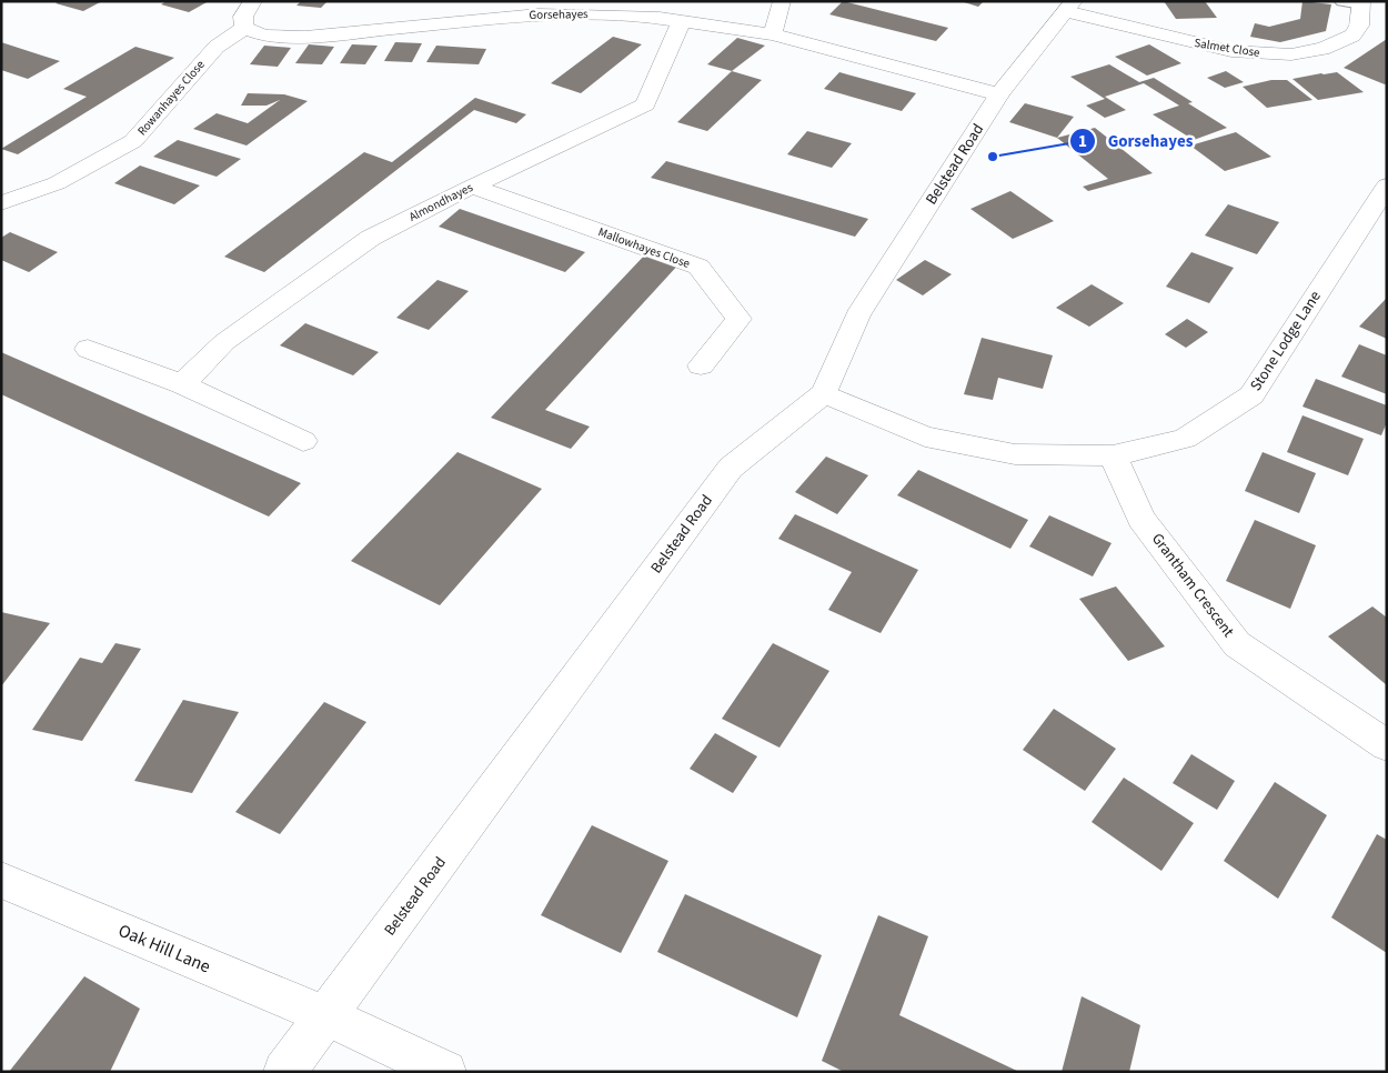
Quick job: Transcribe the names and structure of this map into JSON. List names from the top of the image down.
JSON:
{
  "streets": {
    "street": [
      "Gorsehayes",
      "Salmet Close",
      "Rowanhayes Close",
      "Belstead Road",
      "Almondhayes",
      "Mallowhayes Close",
      "Stone Lodge Lane",
      "Grantham Crescent",
      "Oak Hill Lane"
    ]
  },
  "crossings": [
    ["Gorsehayes", "Rowanhayes Close"],
    ["Gorsehayes", "Belstead Road"],
    ["Gorsehayes", "Almondhayes"],
    ["Salmet Close", "Belstead Road"],
    ["Belstead Road", "Stone Lodge Lane"],
    ["Belstead Road", "Oak Hill Lane"],
    ["Almondhayes", "Mallowhayes Close"],
    ["Stone Lodge Lane", "Grantham Crescent"]
  ],
  "places": ["Gorsehayes"]
}
